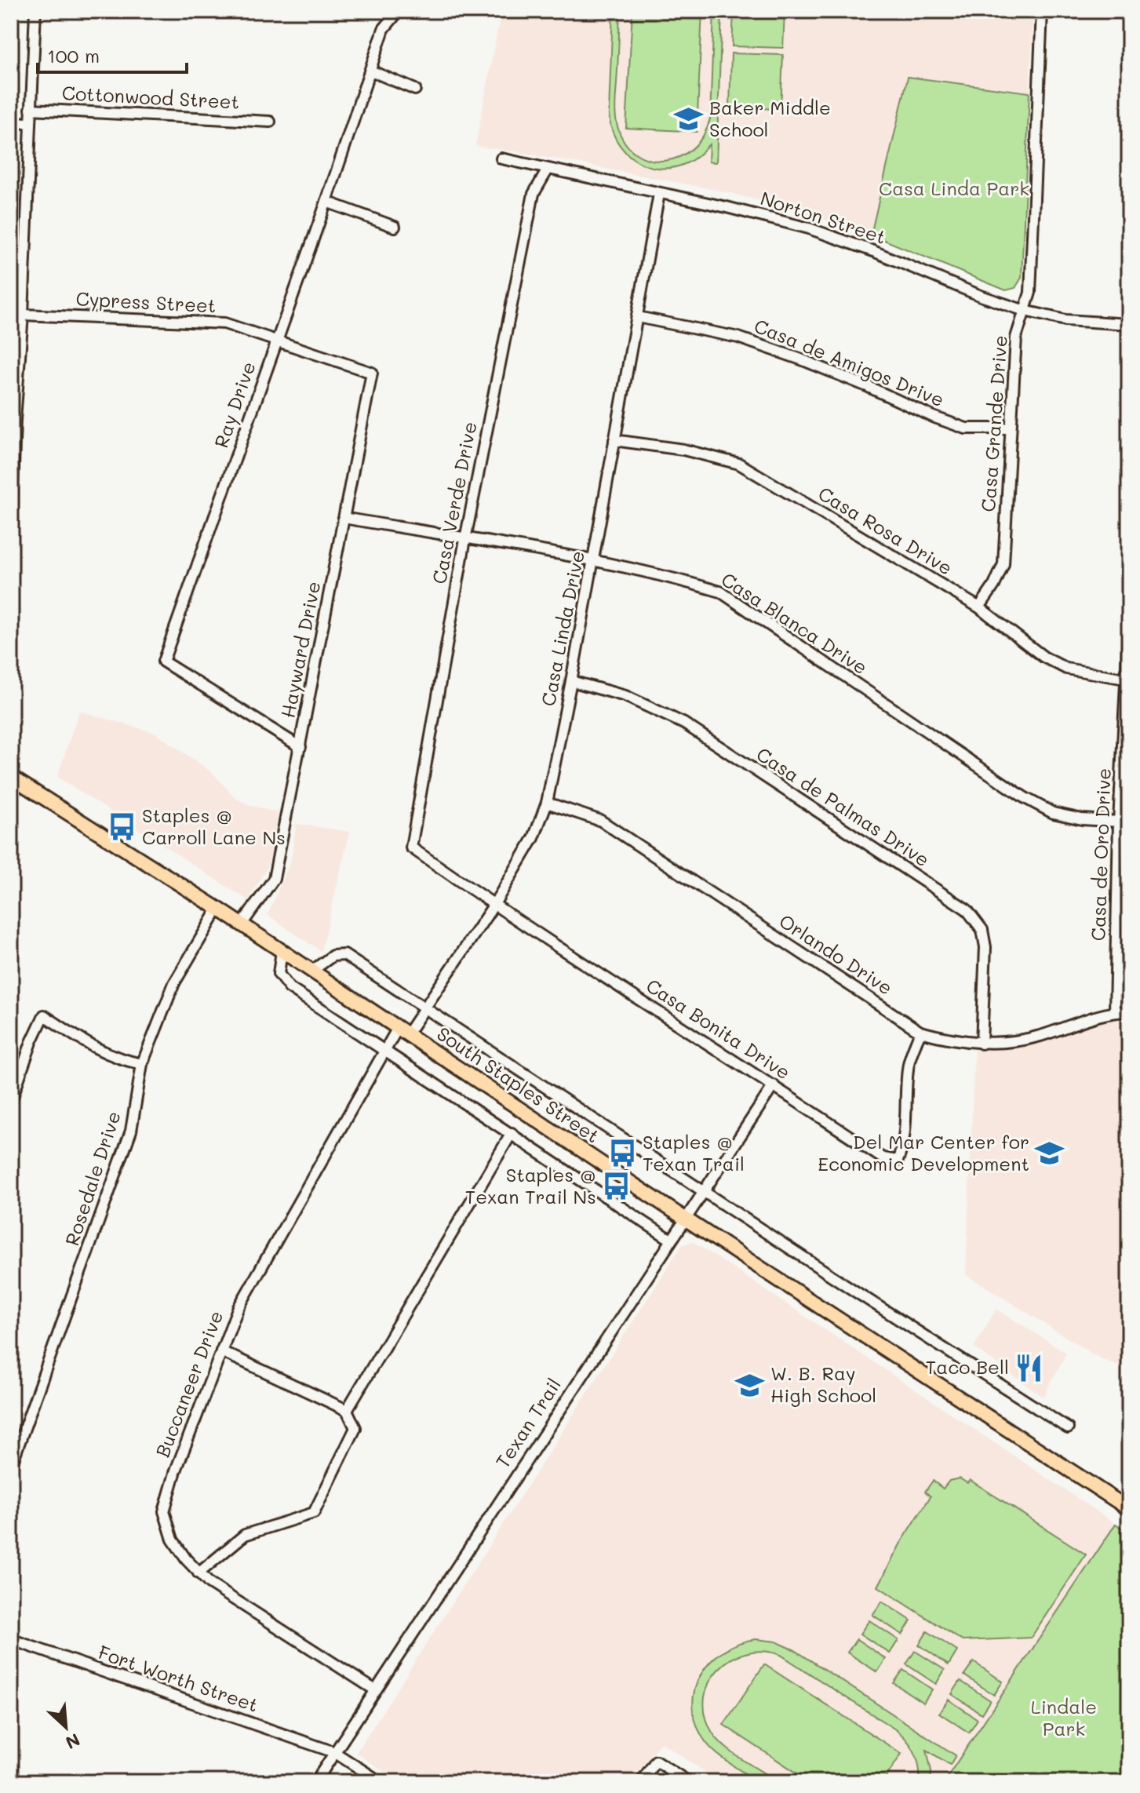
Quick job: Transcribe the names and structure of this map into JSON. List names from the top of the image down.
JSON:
{
  "streets": {
    "main road": ["South Staples Street"],
    "street": [
      "Cottonwood Street",
      "Norton Street",
      "Cypress Street",
      "Casa de Amigos Drive",
      "Ray Drive",
      "Casa Grande Drive",
      "Casa Verde Drive",
      "Casa Rosa Drive",
      "Casa Blanca Drive",
      "Casa Linda Drive",
      "Hayward Drive",
      "Casa de Palmas Drive",
      "Casa de Oro Drive",
      "Orlando Drive",
      "Casa Bonita Drive",
      "Rosedale Drive",
      "Buccaneer Drive",
      "Texan Trail",
      "Fort Worth Street"
    ]
  },
  "crossings": [
    ["Norton Street", "Casa Grande Drive"],
    ["Norton Street", "Casa Verde Drive"],
    ["Norton Street", "Casa Linda Drive"],
    ["Cypress Street", "Ray Drive"],
    ["Cypress Street", "Hayward Drive"],
    ["Casa de Amigos Drive", "Casa Grande Drive"],
    ["Casa de Amigos Drive", "Casa Linda Drive"],
    ["Ray Drive", "Hayward Drive"],
    ["Casa Grande Drive", "Casa Rosa Drive"],
    ["Casa Verde Drive", "Casa Blanca Drive"],
    ["Casa Verde Drive", "Casa Bonita Drive"],
    ["Casa Rosa Drive", "Casa Linda Drive"],
    ["Casa Rosa Drive", "Casa de Oro Drive"],
    ["Casa Blanca Drive", "Casa Linda Drive"],
    ["Casa Blanca Drive", "Hayward Drive"],
    ["Casa Blanca Drive", "Casa de Oro Drive"],
    ["Casa Linda Drive", "Casa de Palmas Drive"],
    ["Casa Linda Drive", "Orlando Drive"],
    ["Casa Linda Drive", "Casa Bonita Drive"],
    ["Casa Linda Drive", "South Staples Street"],
    ["Casa Linda Drive", "Buccaneer Drive"],
    ["Hayward Drive", "South Staples Street"],
    ["Casa de Palmas Drive", "Orlando Drive"],
    ["Casa de Oro Drive", "Orlando Drive"],
    ["Orlando Drive", "Casa Bonita Drive"],
    ["Casa Bonita Drive", "Texan Trail"],
    ["South Staples Street", "Rosedale Drive"],
    ["South Staples Street", "Buccaneer Drive"],
    ["South Staples Street", "Texan Trail"],
    ["Buccaneer Drive", "Texan Trail"],
    ["Texan Trail", "Fort Worth Street"]
  ],
  "parks": ["Casa Linda Park", "Lindale Park"],
  "places": {
    "school or university": ["Baker Middle School", "Del Mar Center for Economic Development", "W. B. Ray High School"],
    "bus stop": ["Staples @ Carroll Lane Ns", "Staples @ Texan Trail", "Staples @ Texan Trail Ns"],
    "restaurant": ["Taco Bell"]
  },
  "scale_bar": "100 m",
  "north": "bottom right"
}
